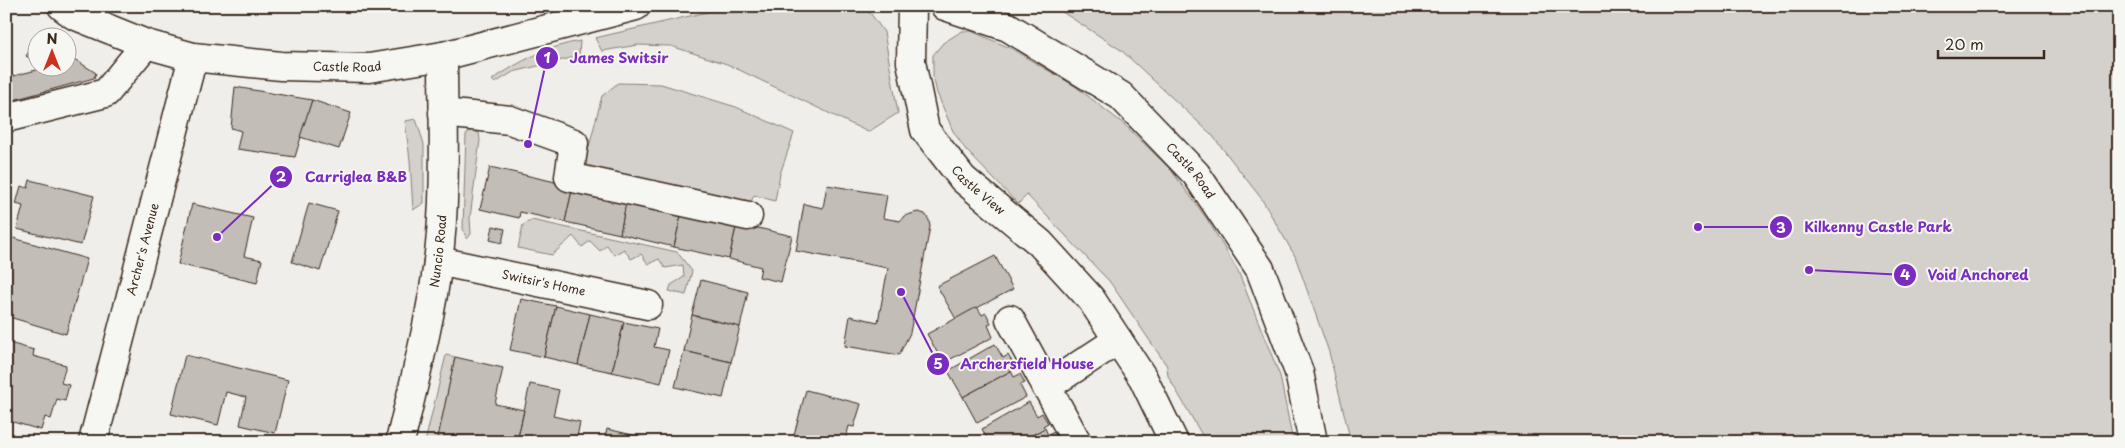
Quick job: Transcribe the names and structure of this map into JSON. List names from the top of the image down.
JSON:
{
  "streets": {
    "street": [
      "Castle Road",
      "Castle View",
      "Archer's Avenue",
      "Nuncio Road",
      "Switsir's Home"
    ]
  },
  "crossings": [
    ["Castle Road", "Archer's Avenue"],
    ["Castle Road", "Nuncio Road"],
    ["Nuncio Road", "Switsir's Home"]
  ],
  "places": [
    "James Switsir",
    "Kilkenny Castle Park",
    "Carriglea B&B",
    "Void Anchored",
    "Archersfield House"
  ],
  "scale_bar": "20 m",
  "north": "top"
}
